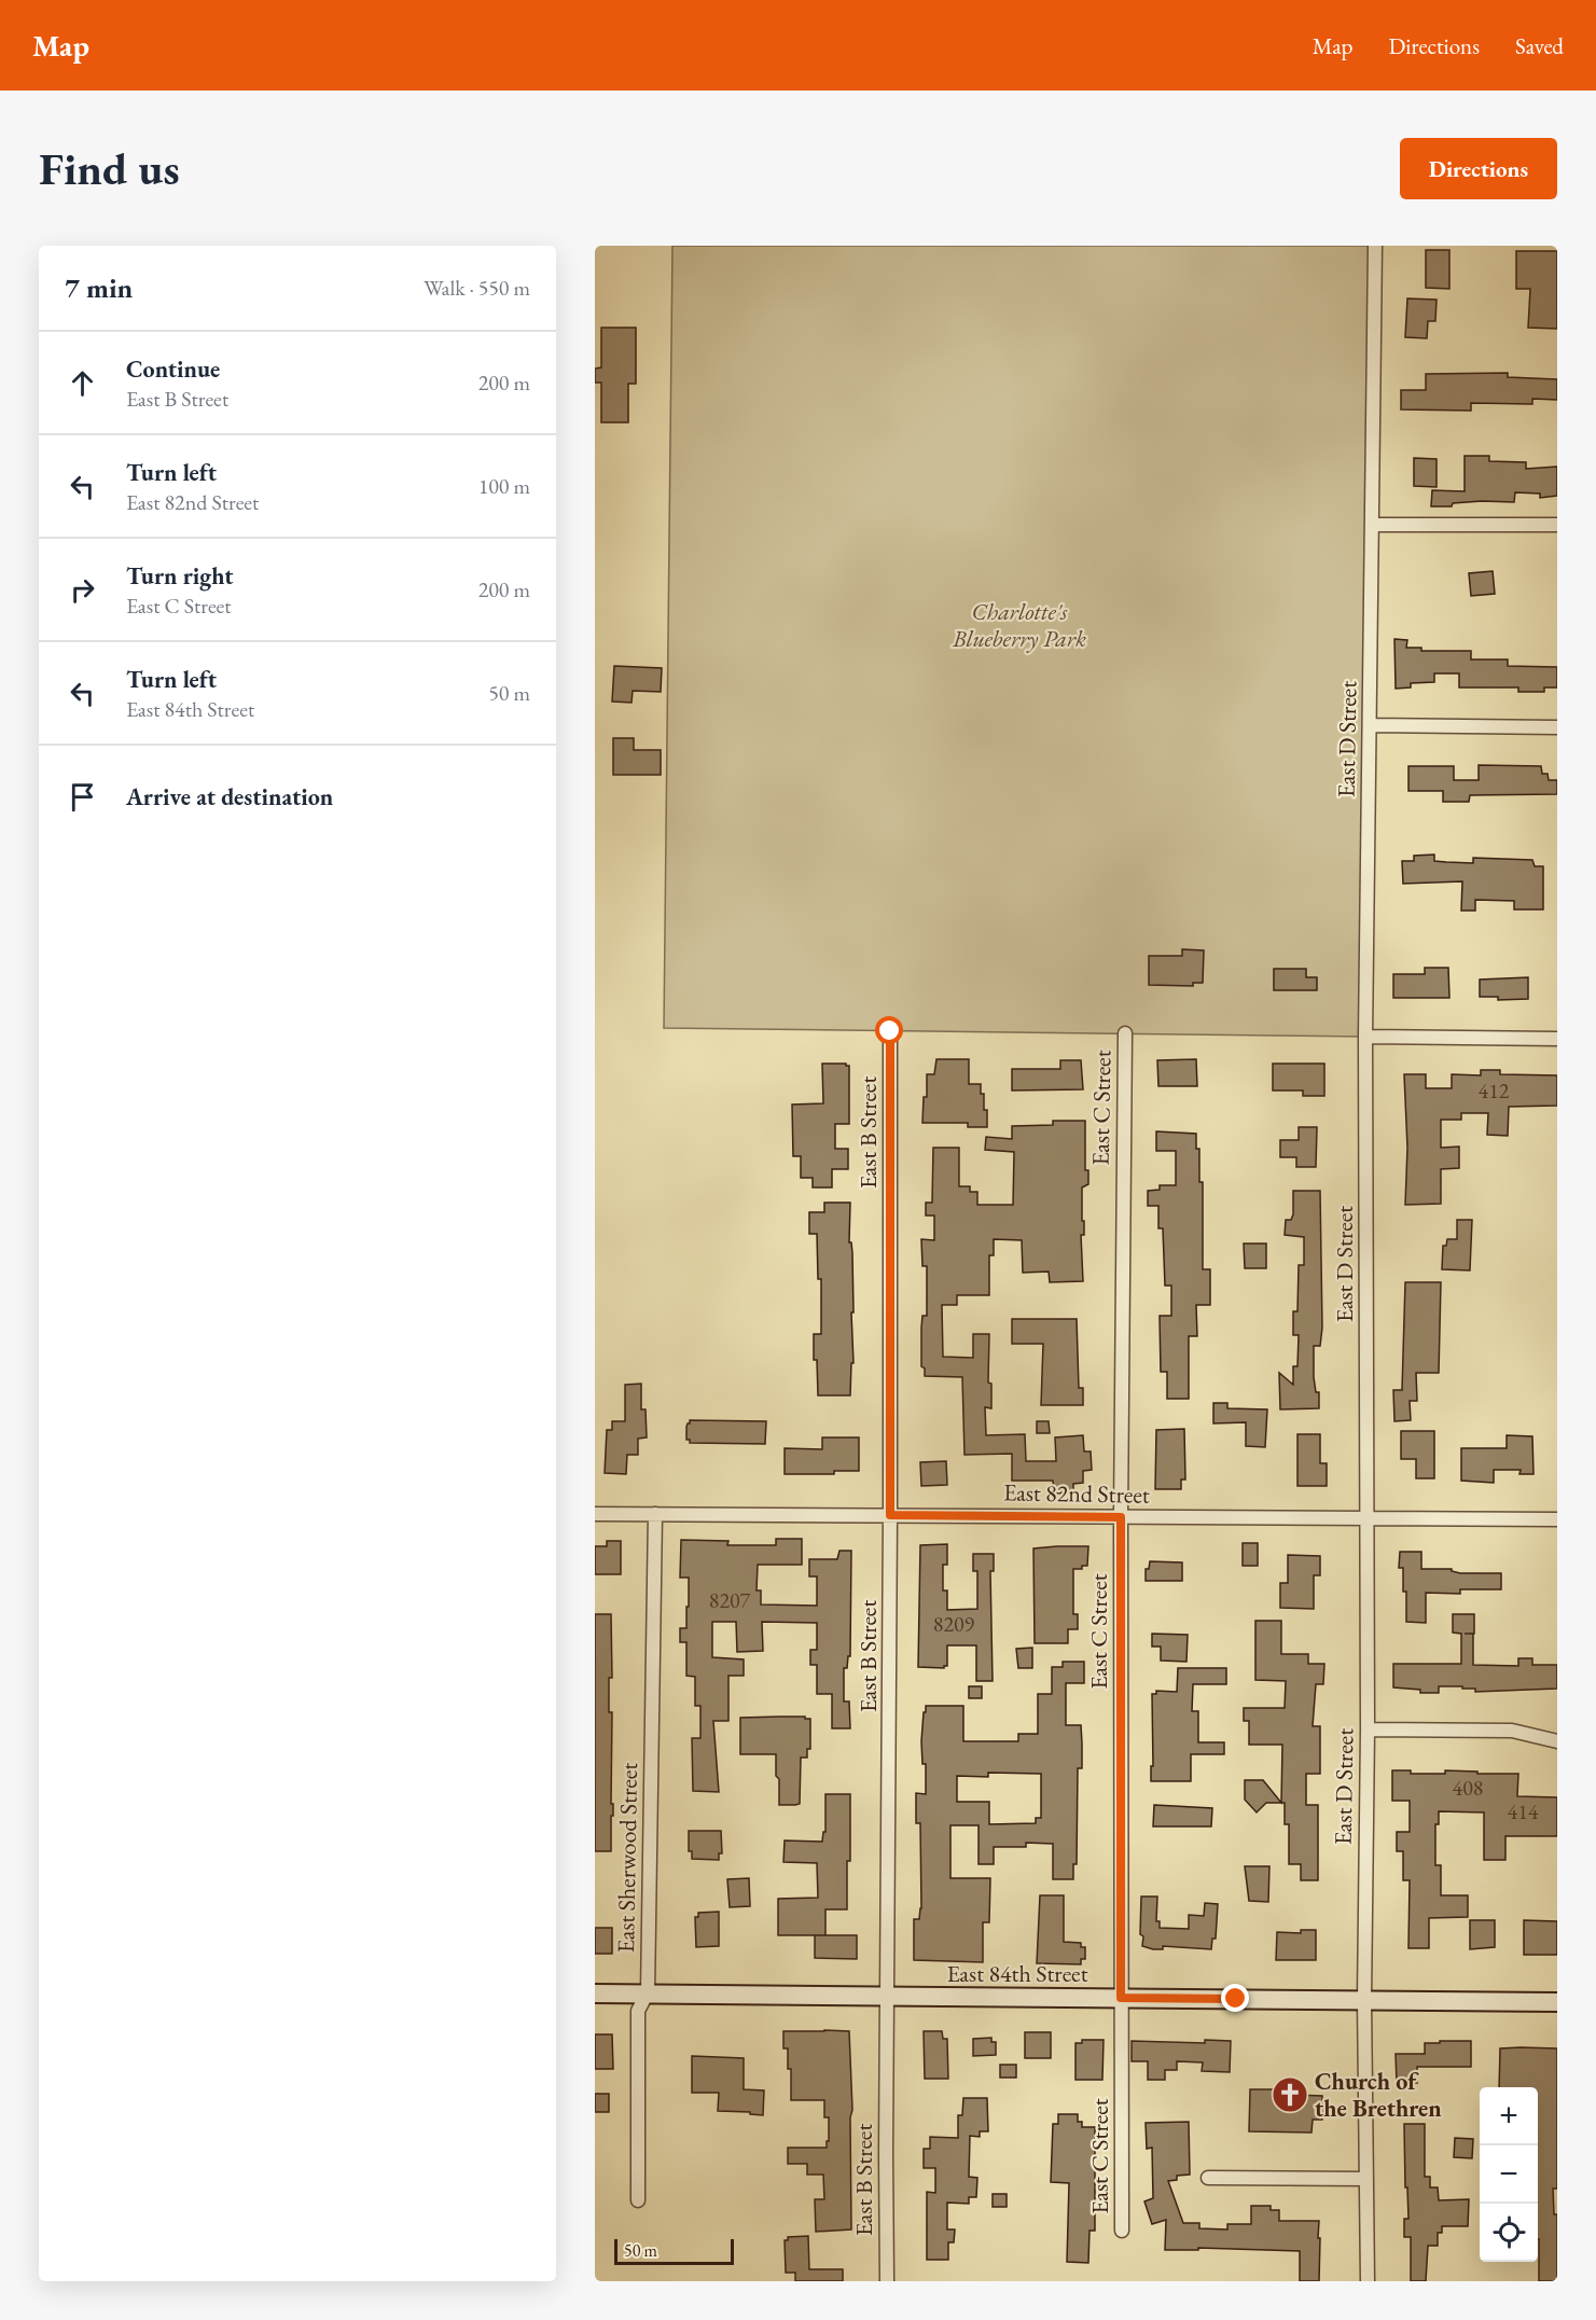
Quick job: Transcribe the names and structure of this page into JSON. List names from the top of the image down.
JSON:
{
  "streets": {
    "street": [
      "East D Street",
      "East C Street",
      "East B Street",
      "East 82nd Street",
      "East Sherwood Street",
      "East 84th Street"
    ]
  },
  "crossings": [
    ["East D Street", "East 82nd Street"],
    ["East D Street", "East 84th Street"],
    ["East C Street", "East 82nd Street"],
    ["East C Street", "East 84th Street"],
    ["East B Street", "East 82nd Street"],
    ["East B Street", "East 84th Street"],
    ["East 82nd Street", "East Sherwood Street"],
    ["East Sherwood Street", "East 84th Street"]
  ],
  "parks": ["Charlotte's Blueberry Park"],
  "places": {
    "church": ["Church of the Brethren"]
  },
  "house_numbers": [
    "412",
    "8207",
    "8209",
    "408",
    "414"
  ],
  "scale_bar": "50 m",
  "page": {
    "header": "Map",
    "nav": ["Map", "Directions", "Saved"],
    "buttons": "Directions",
    "title": "Find us",
    "heading": ["7 min", "Walk · 550 m"],
    "list": [
      ["Continue", "East B Street", "200 m"],
      ["Turn left", "East 82nd Street", "100 m"],
      ["Turn right", "East C Street", "200 m"],
      ["Turn left", "East 84th Street", "50 m"],
      "Arrive at destination"
    ],
    "map_buttons": ["+", "−"],
    "scale": "50 m"
  }
}
